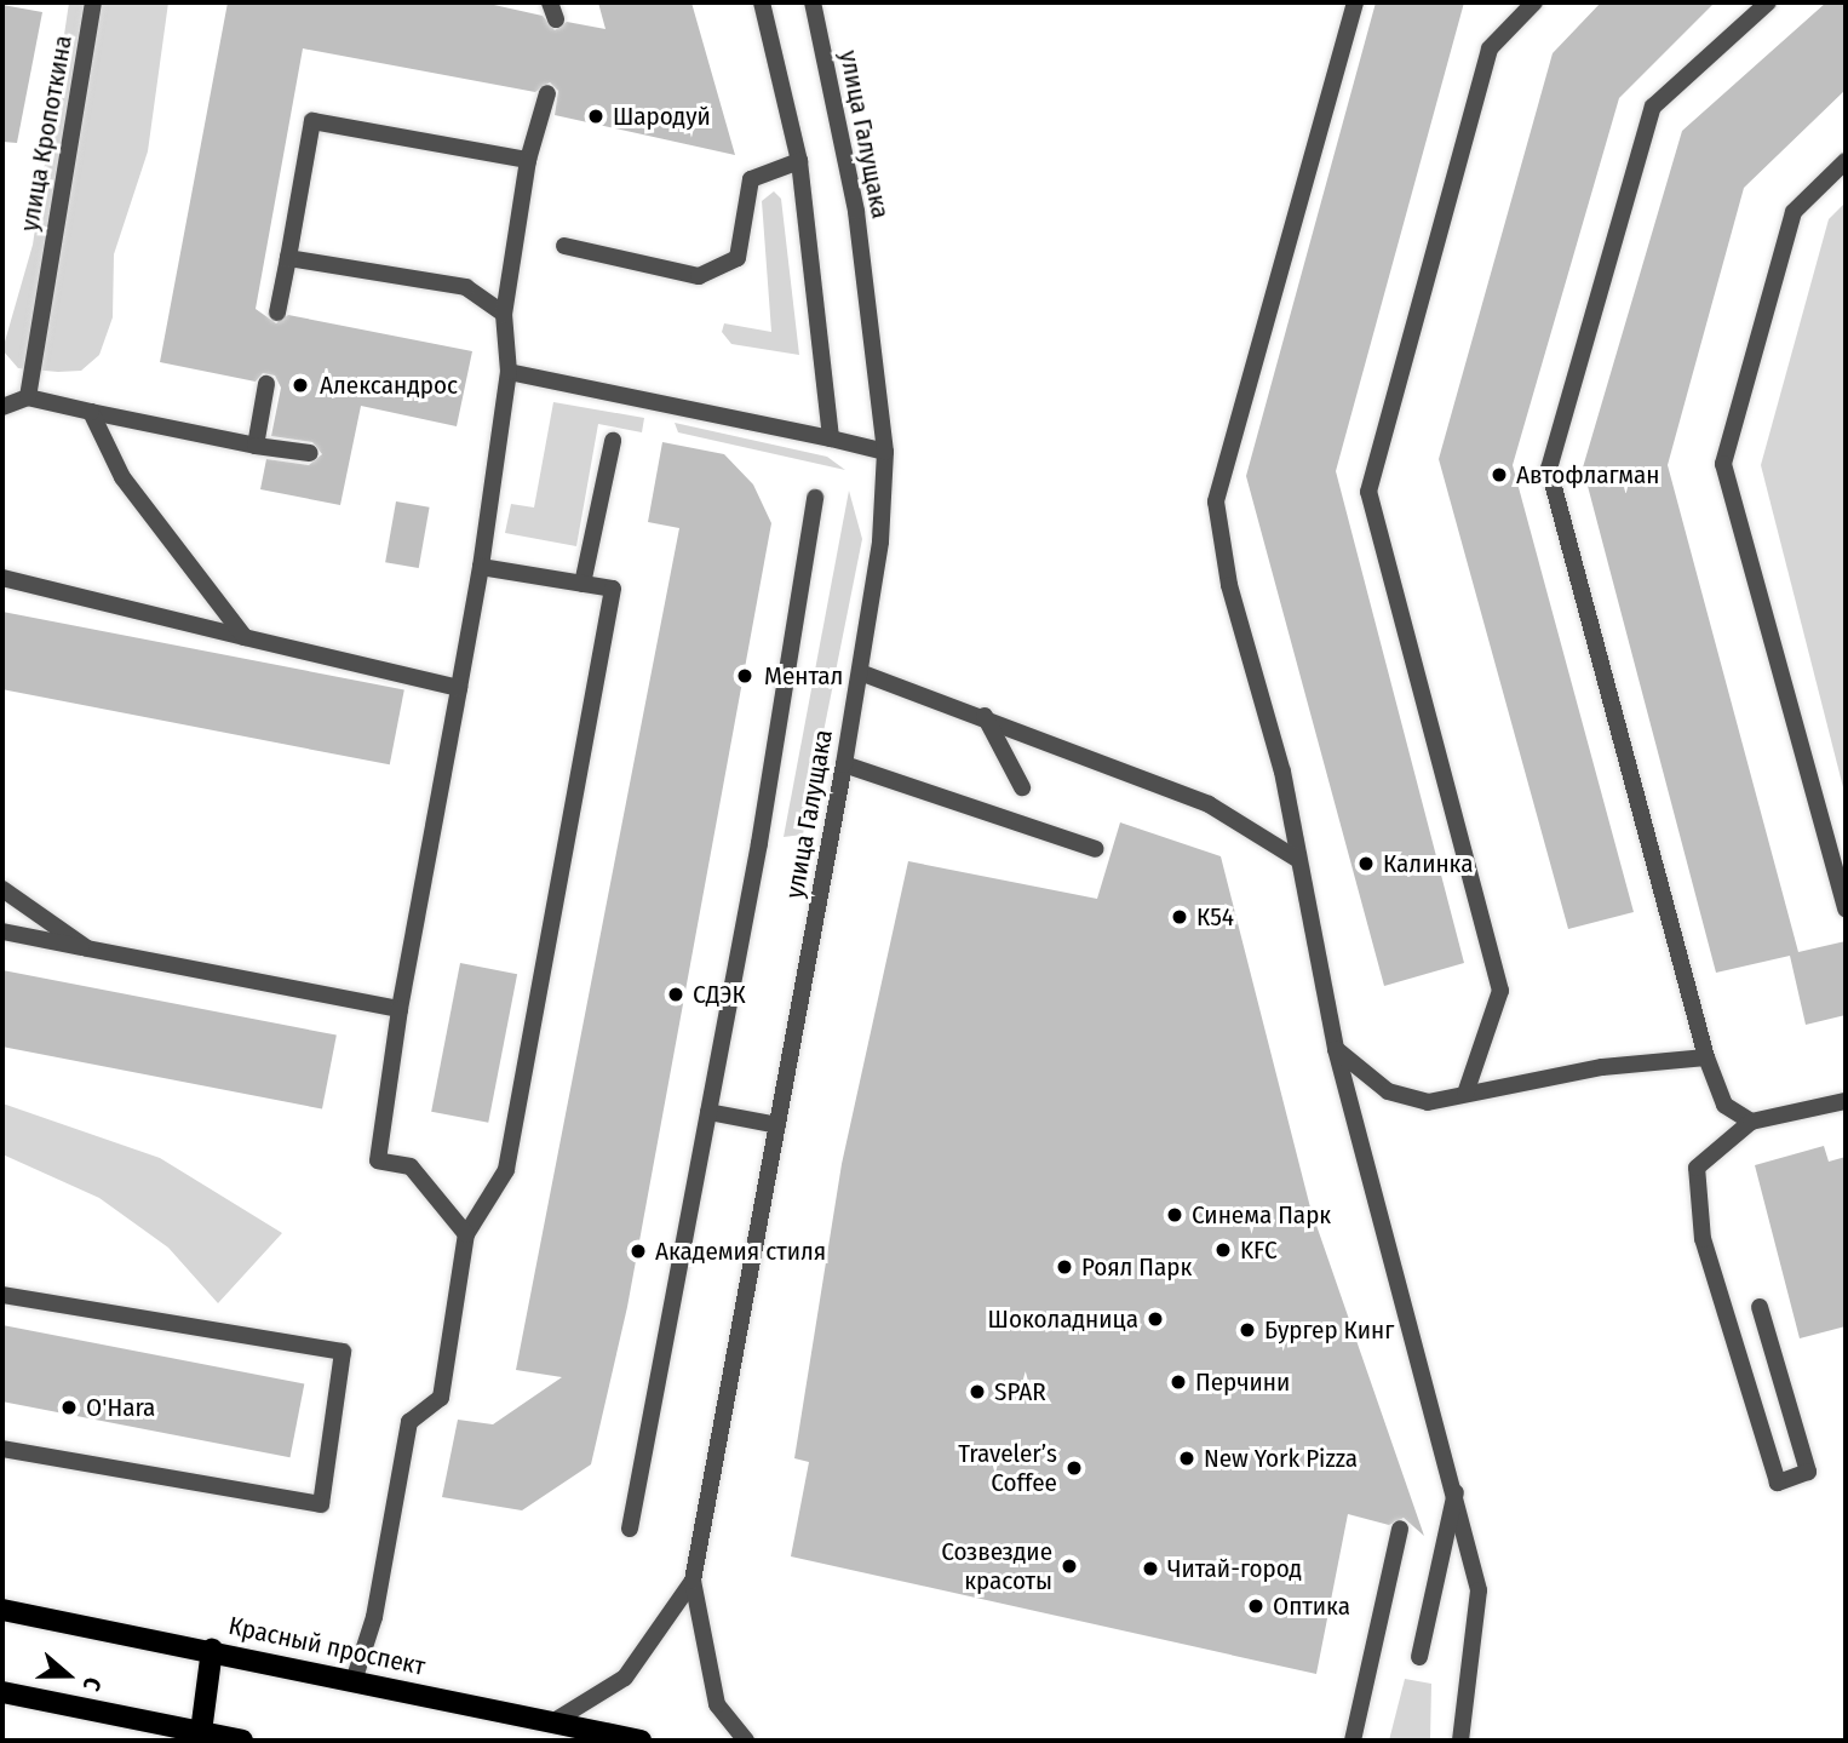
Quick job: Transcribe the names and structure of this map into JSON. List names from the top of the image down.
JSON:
{
  "streets": {
    "main road": ["Красный проспект"],
    "street": ["улица Кропоткина", "улица Галущака"]
  },
  "places": [
    "Шародуй",
    "Александрос",
    "Автофлагман",
    "Ментал",
    "Калинка",
    "К54",
    "СДЭК",
    "Синема Парк",
    "KFC",
    "Академия стиля",
    "Роял Парк",
    "Шоколадница",
    "Бургер Кинг",
    "Перчини",
    "SPAR",
    "O'Hara",
    "New York Pizza",
    "Traveler’s Coffee",
    "Созвездие красоты",
    "Читай-город",
    "Оптика"
  ],
  "north": "right"
}
